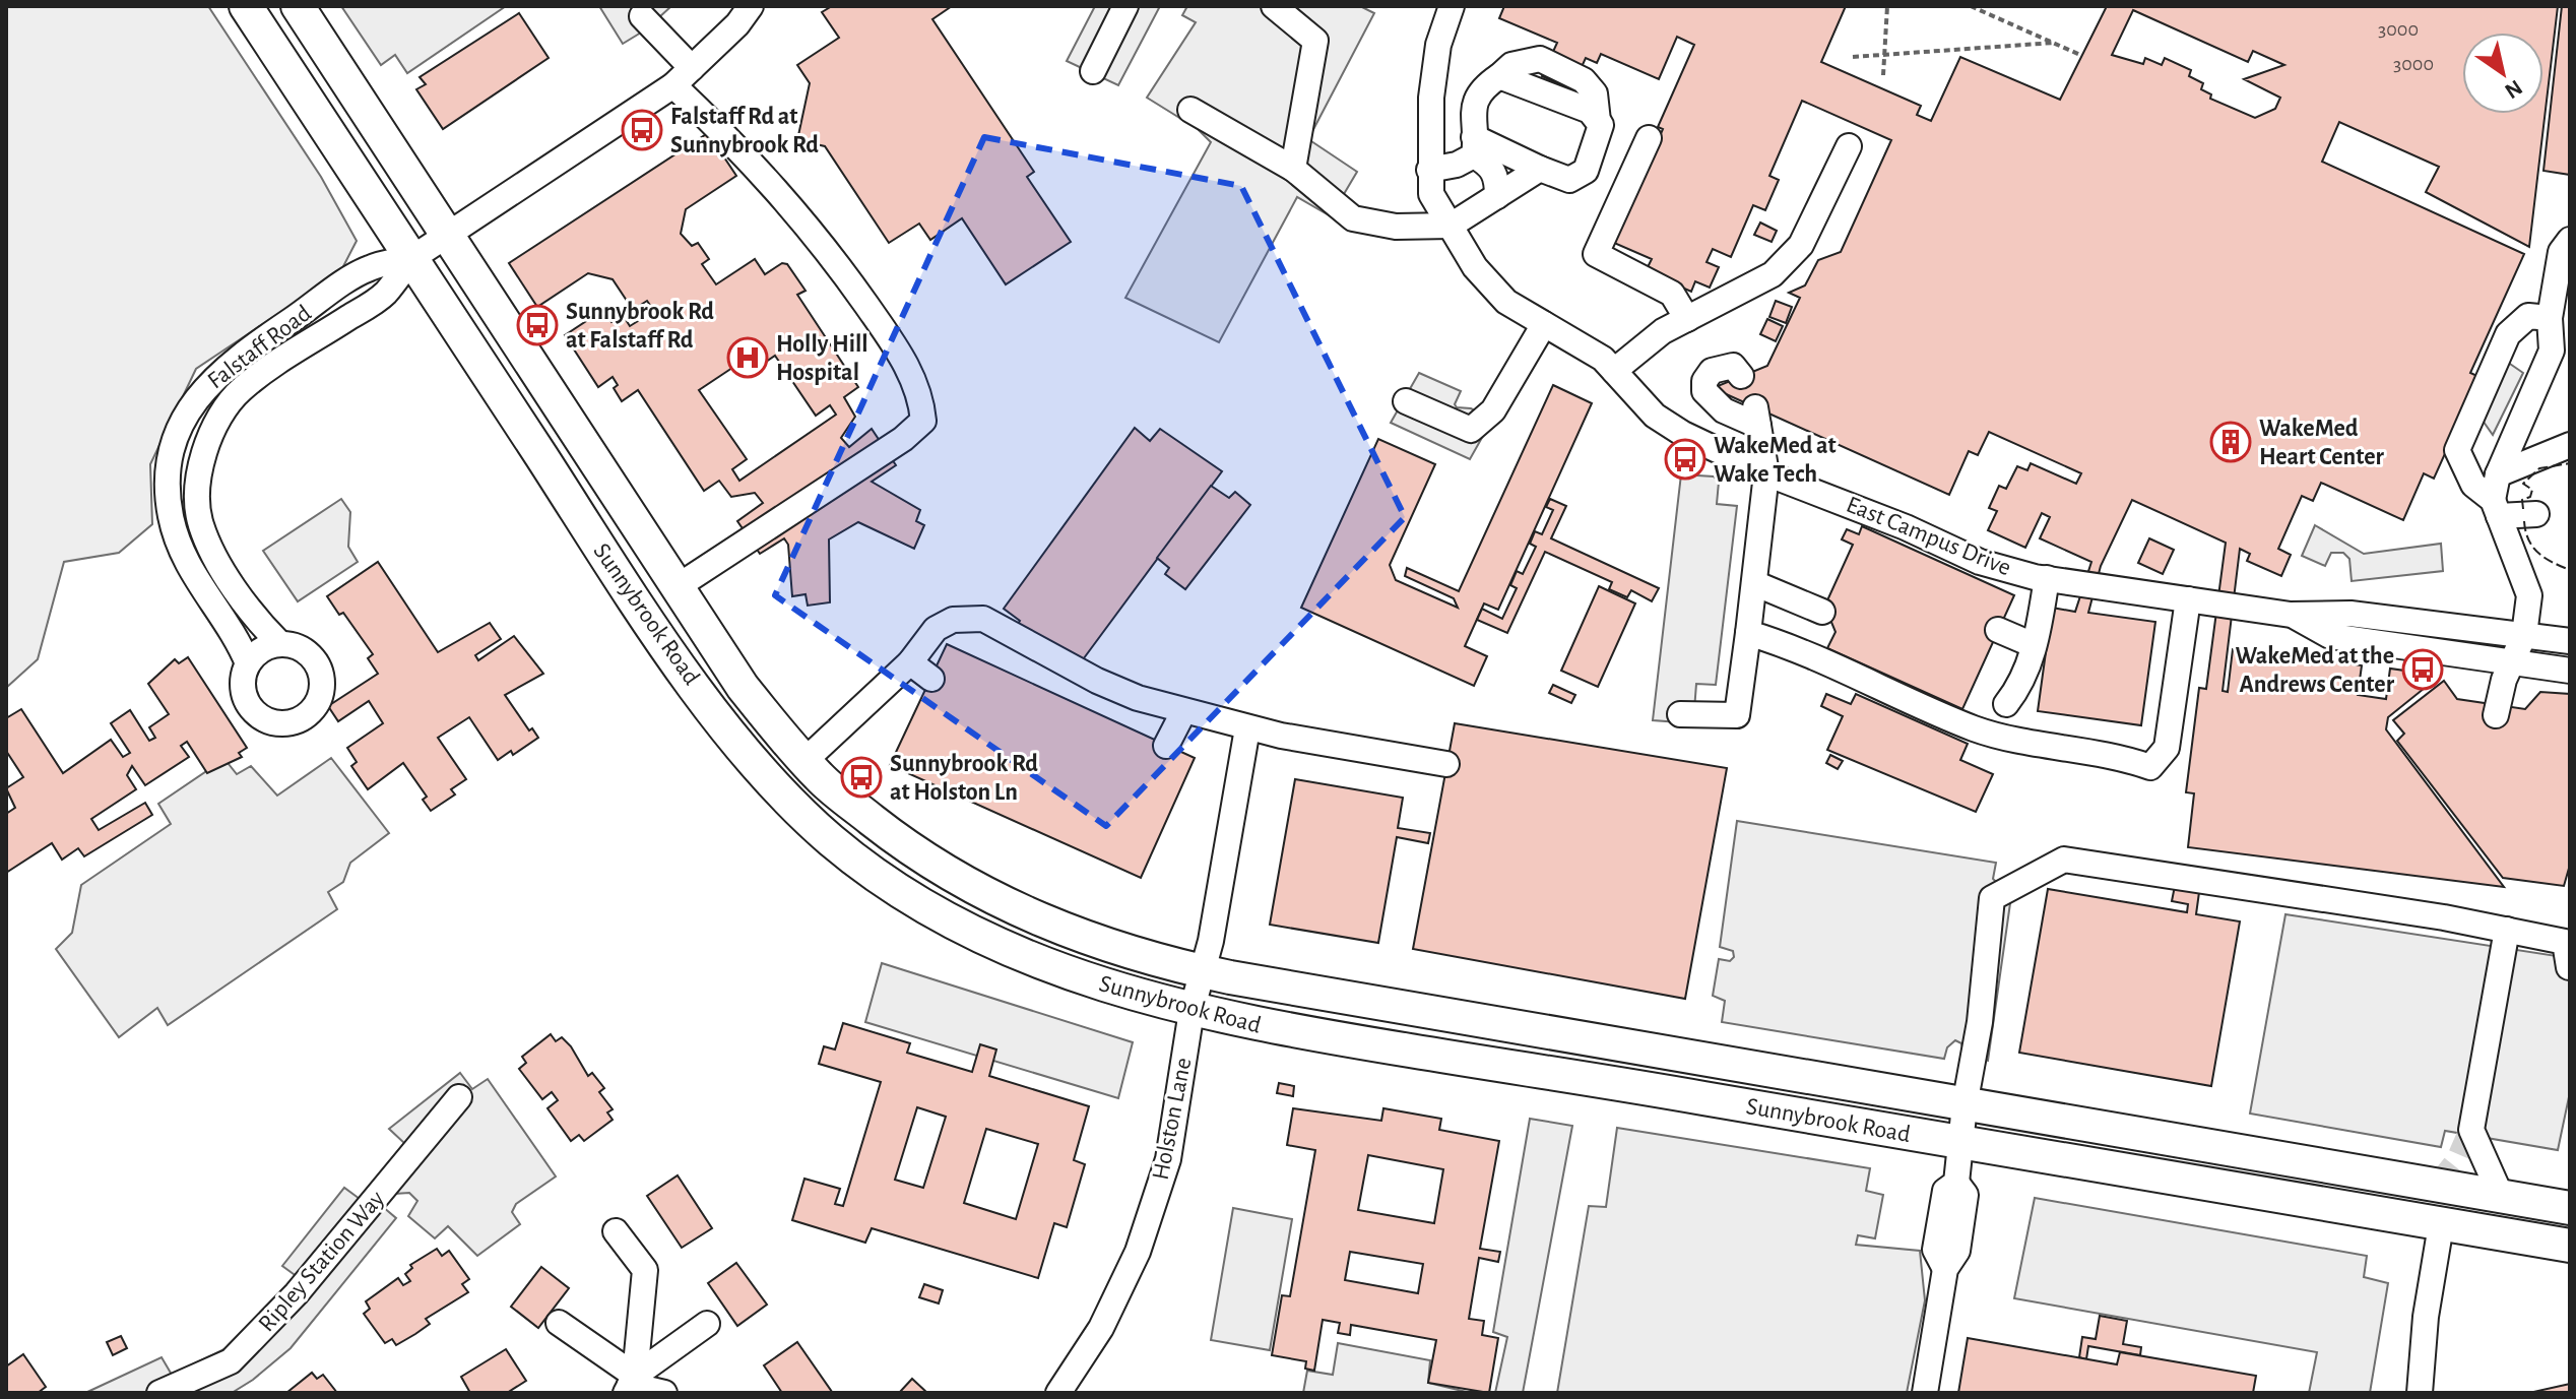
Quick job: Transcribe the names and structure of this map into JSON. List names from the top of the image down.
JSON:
{
  "streets": {
    "main road": ["Sunnybrook Road"],
    "street": [
      "Falstaff Road",
      "East Campus Drive",
      "Holston Lane",
      "Ripley Station Way"
    ]
  },
  "crossings": [
    ["Falstaff Road", "Sunnybrook Road"],
    ["Sunnybrook Road", "Holston Lane"]
  ],
  "places": {
    "bus stop": [
      "Falstaff Rd at Sunnybrook Rd",
      "Sunnybrook Rd at Falstaff Rd",
      "WakeMed at Wake Tech",
      "WakeMed at the Andrews Center",
      "Sunnybrook Rd at Holston Ln"
    ],
    "hospital": ["Holly Hill Hospital"],
    "building": ["WakeMed Heart Center"]
  },
  "house_numbers": ["3000", "3000"],
  "north": "bottom right"
}
